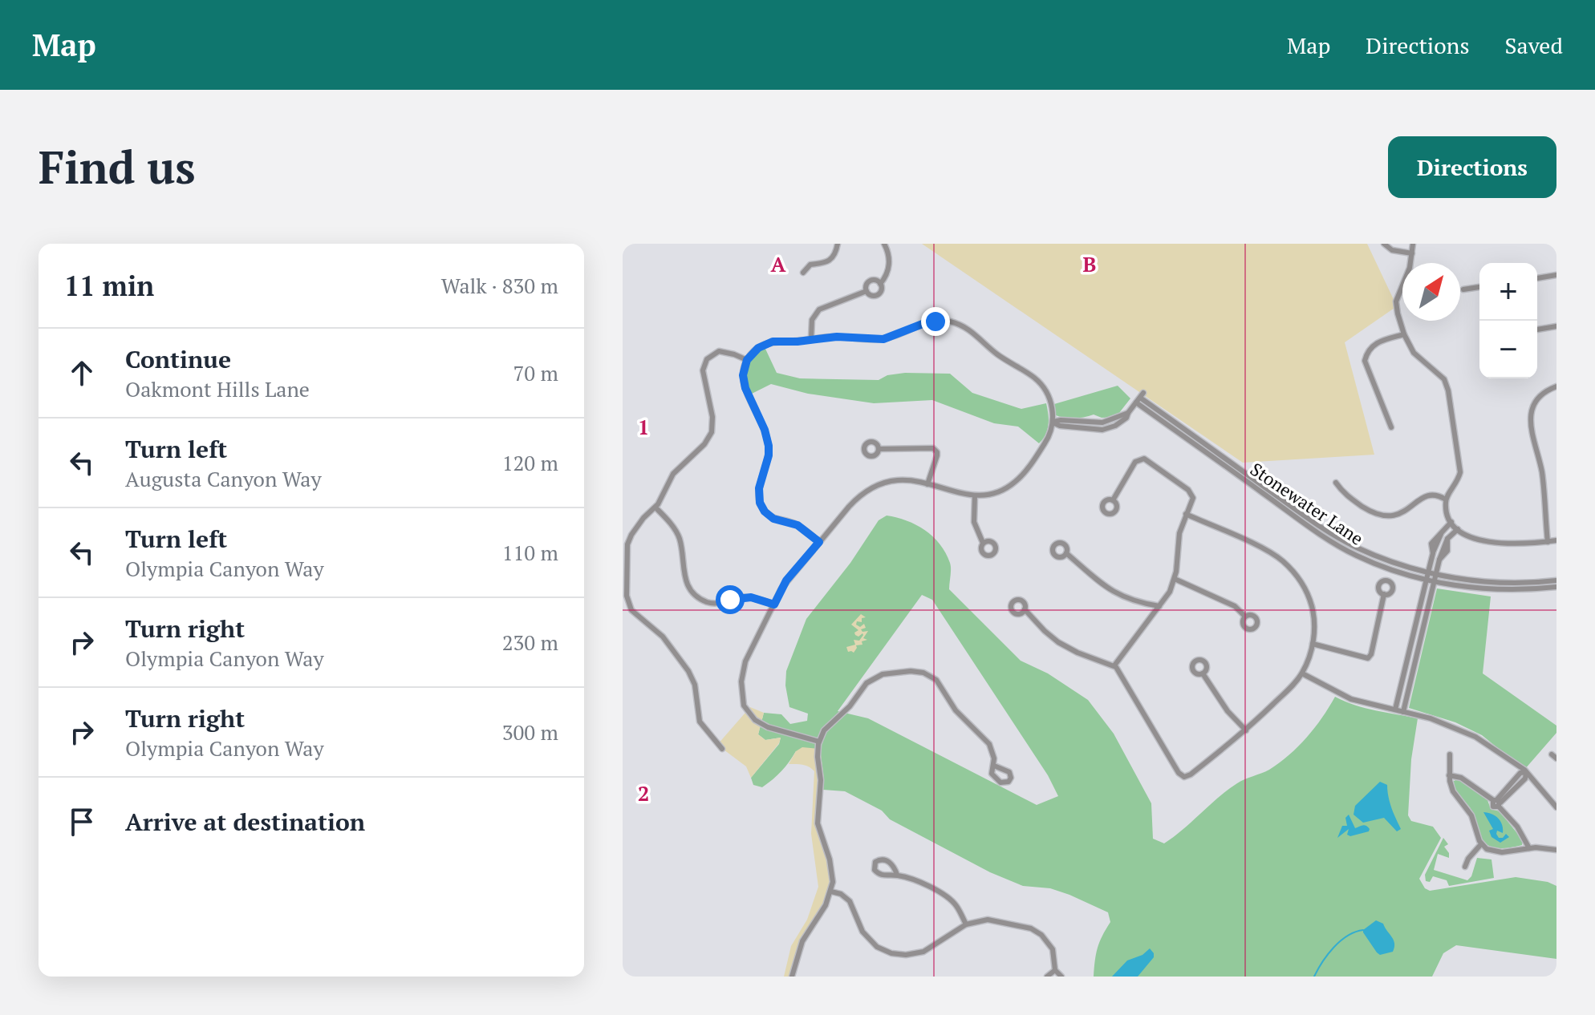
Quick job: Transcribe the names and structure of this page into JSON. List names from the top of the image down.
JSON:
{
  "streets": {
    "street": ["Stonewater Lane"]
  },
  "north": "top right",
  "page": {
    "header": "Map",
    "nav": ["Map", "Directions", "Saved"],
    "buttons": "Directions",
    "title": "Find us",
    "heading": ["11 min", "Walk · 830 m"],
    "map_buttons": ["+", "−"],
    "list": [
      ["Continue", "Oakmont Hills Lane", "70 m"],
      ["Turn left", "Augusta Canyon Way", "120 m"],
      ["Turn left", "Olympia Canyon Way", "110 m"],
      ["Turn right", "Olympia Canyon Way", "230 m"],
      ["Turn right", "Olympia Canyon Way", "300 m"],
      "Arrive at destination"
    ]
  },
  "grid": {
    "columns": ["A", "B"],
    "rows": ["1", "2"]
  }
}
